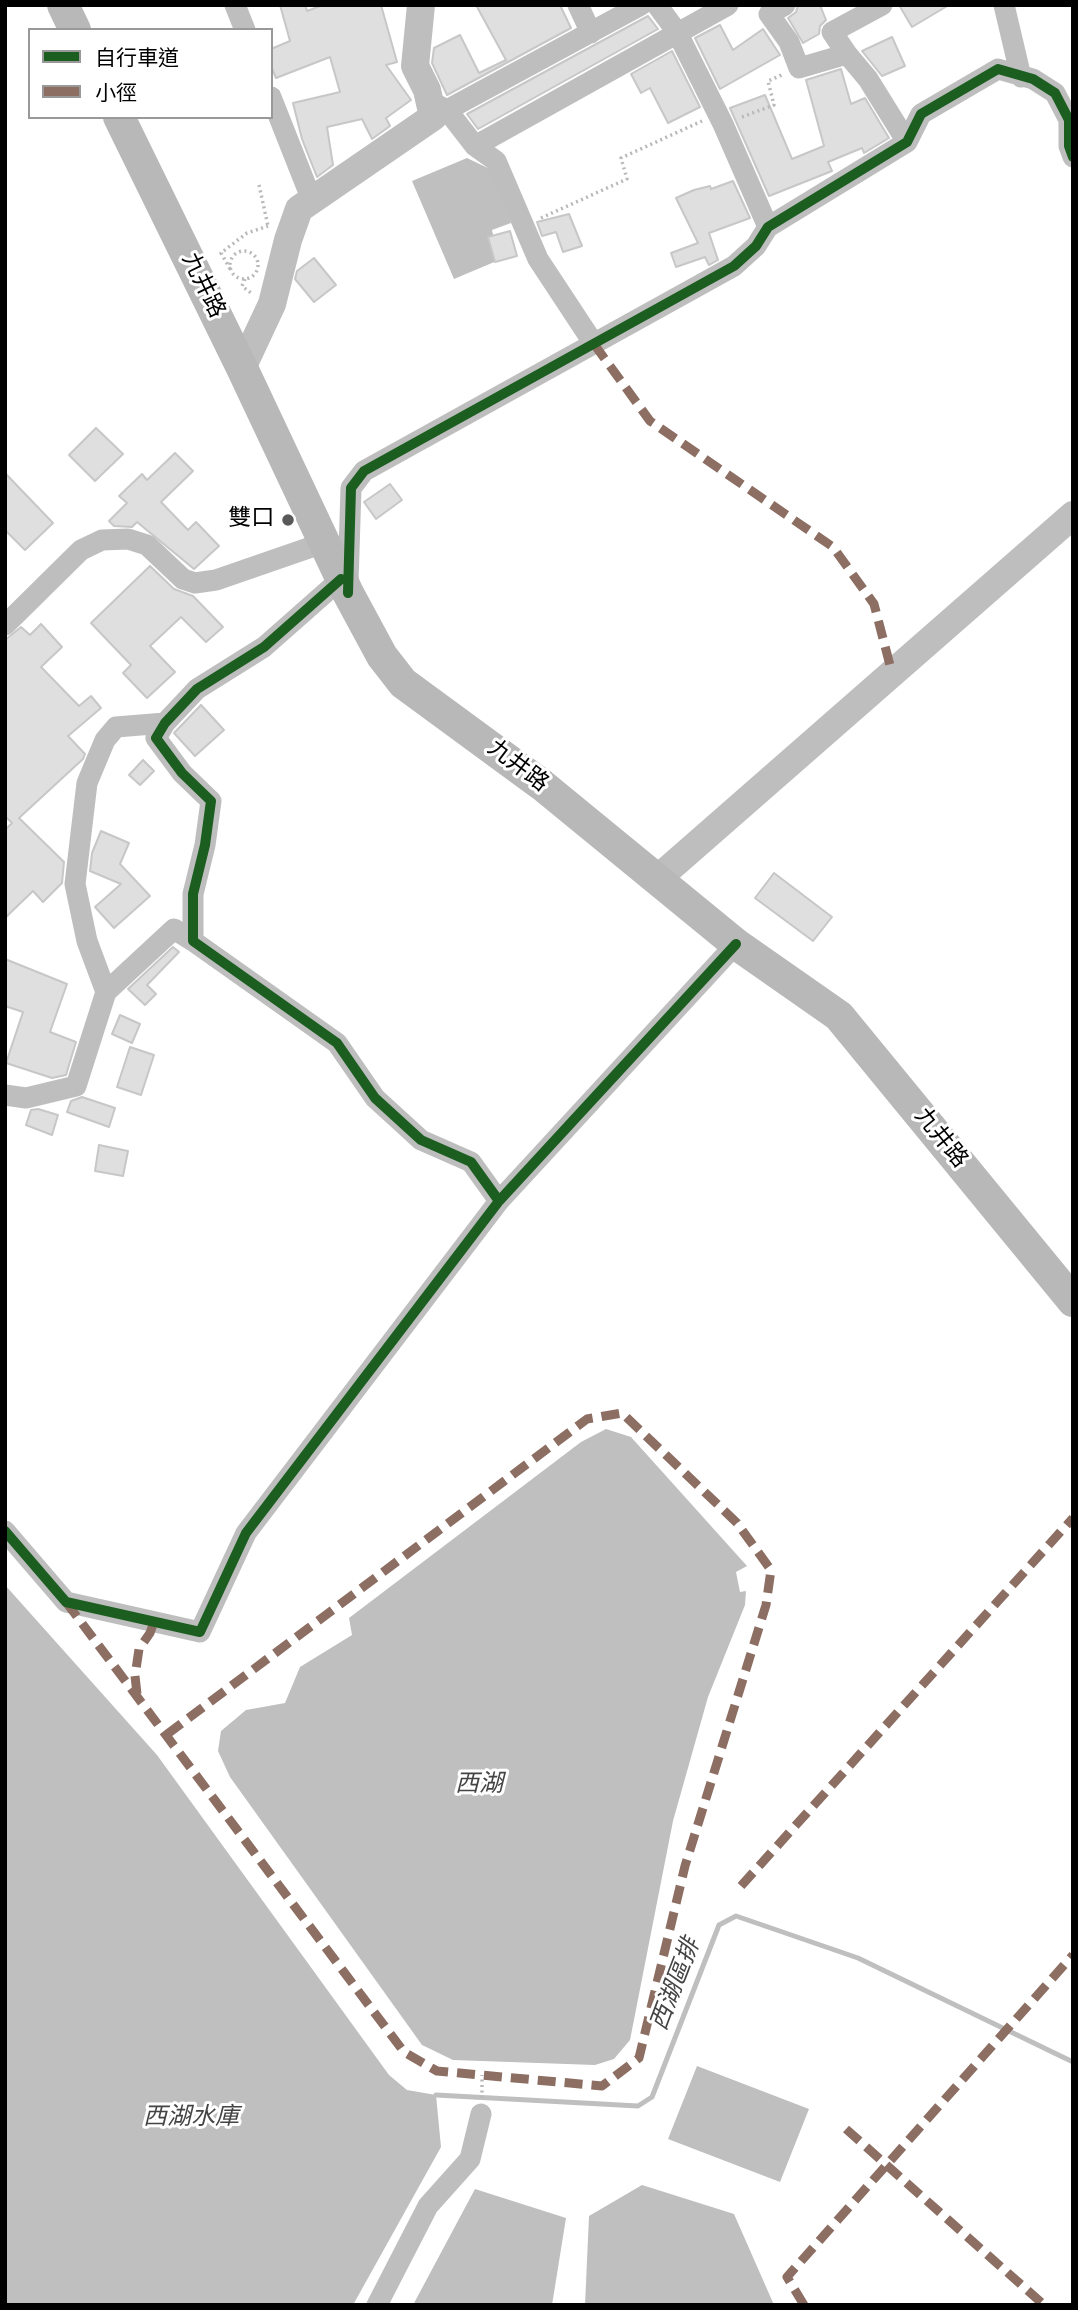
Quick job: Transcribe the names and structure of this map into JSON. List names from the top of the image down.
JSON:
{
  "streets": {
    "main road": ["九井路"]
  },
  "water": ["西湖", "西湖區排", "西湖水庫"],
  "places": ["雙口"],
  "legend": ["自行車道", "小徑"]
}
